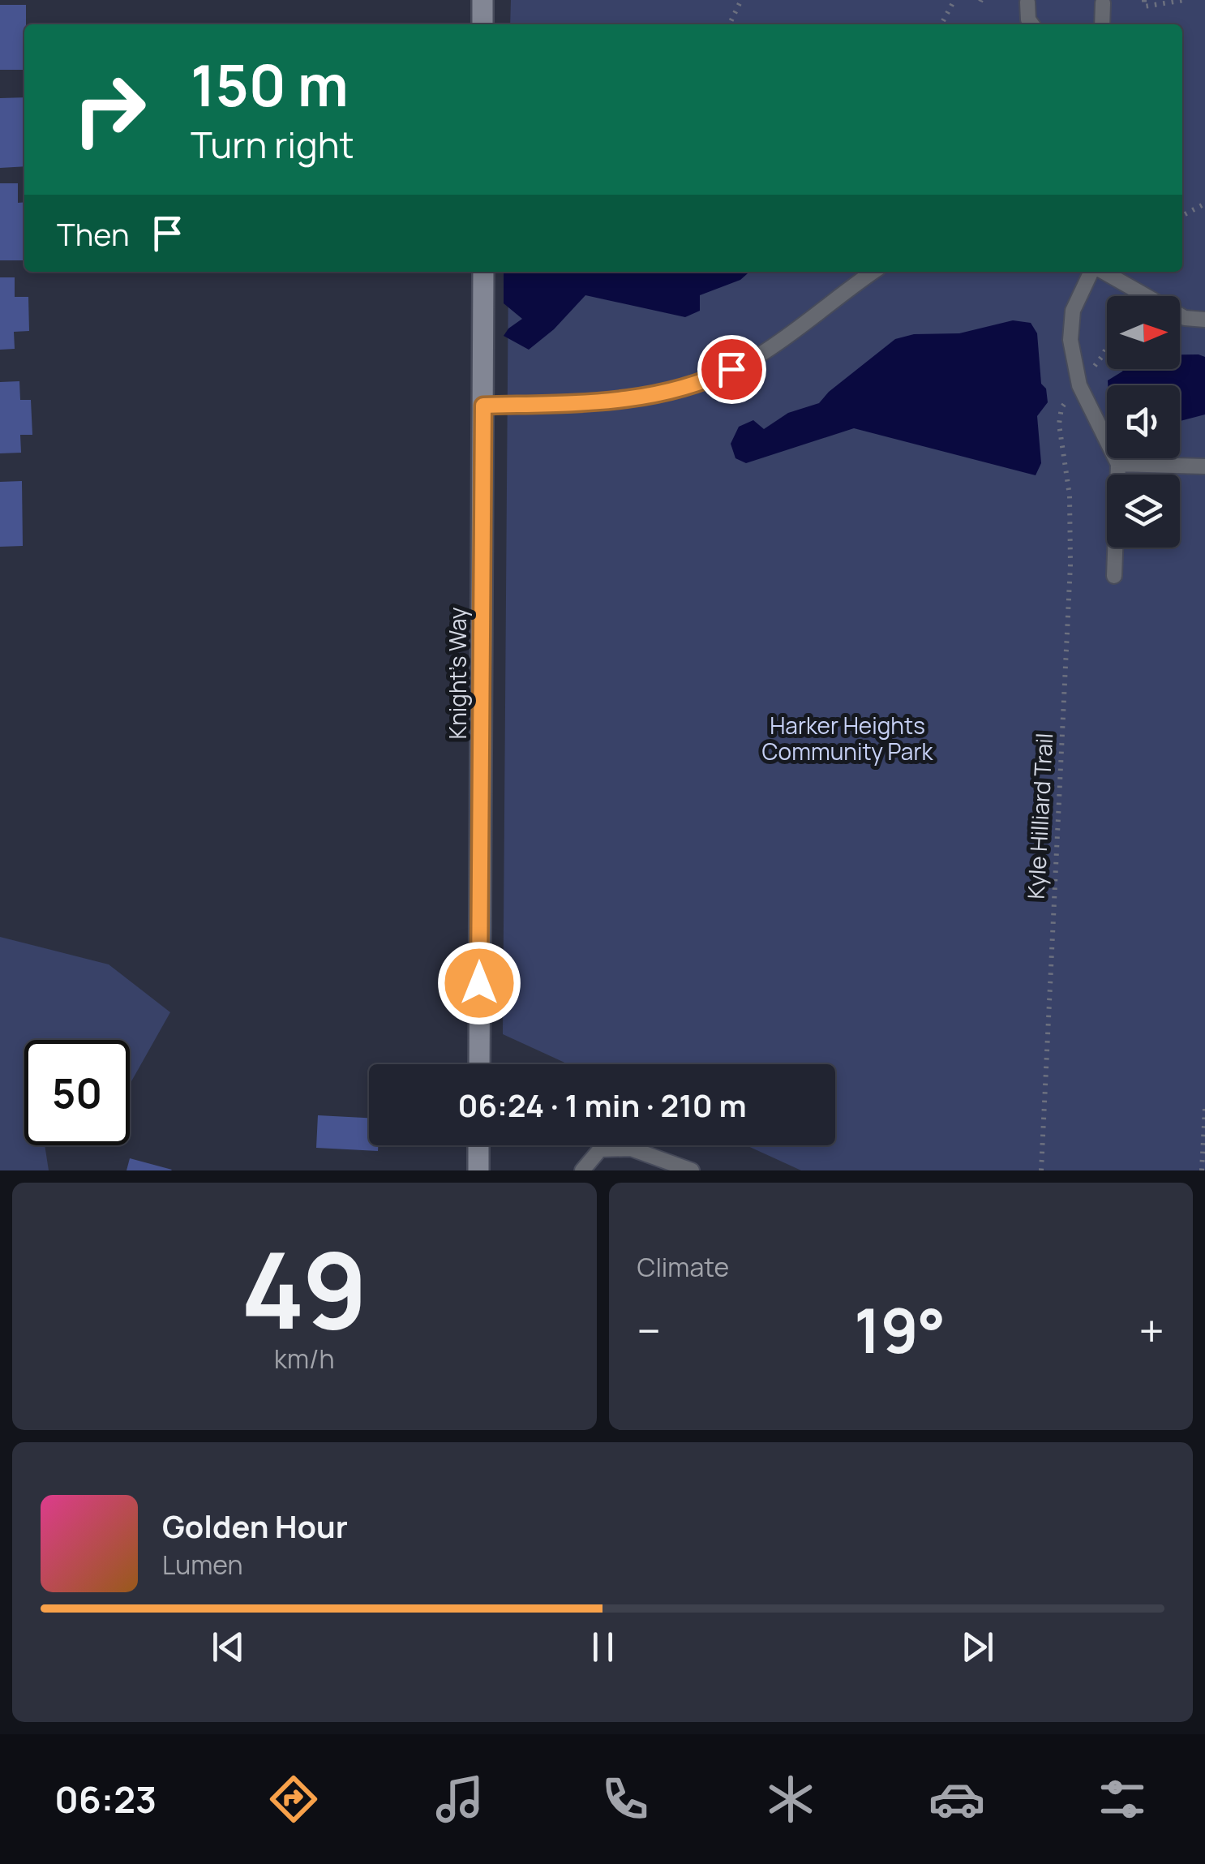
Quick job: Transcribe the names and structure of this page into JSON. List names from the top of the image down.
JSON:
{
  "streets": {
    "main road": ["Knight's Way"],
    "path": ["Kyle Hilliard Trail"]
  },
  "parks": ["Harker Heights Community Park"],
  "north": "right",
  "page": {
    "turn": ["150 m", "Turn right"],
    "then": "Then",
    "limit": "50",
    "trip": "06:24 · 1 min · 210 m",
    "tile": [
      ["49", "km/h"],
      "Climate"
    ],
    "heat": ["−", "19°", "+"],
    "song": ["Golden Hour", "Lumen"],
    "tabs": "06:23"
  }
}
